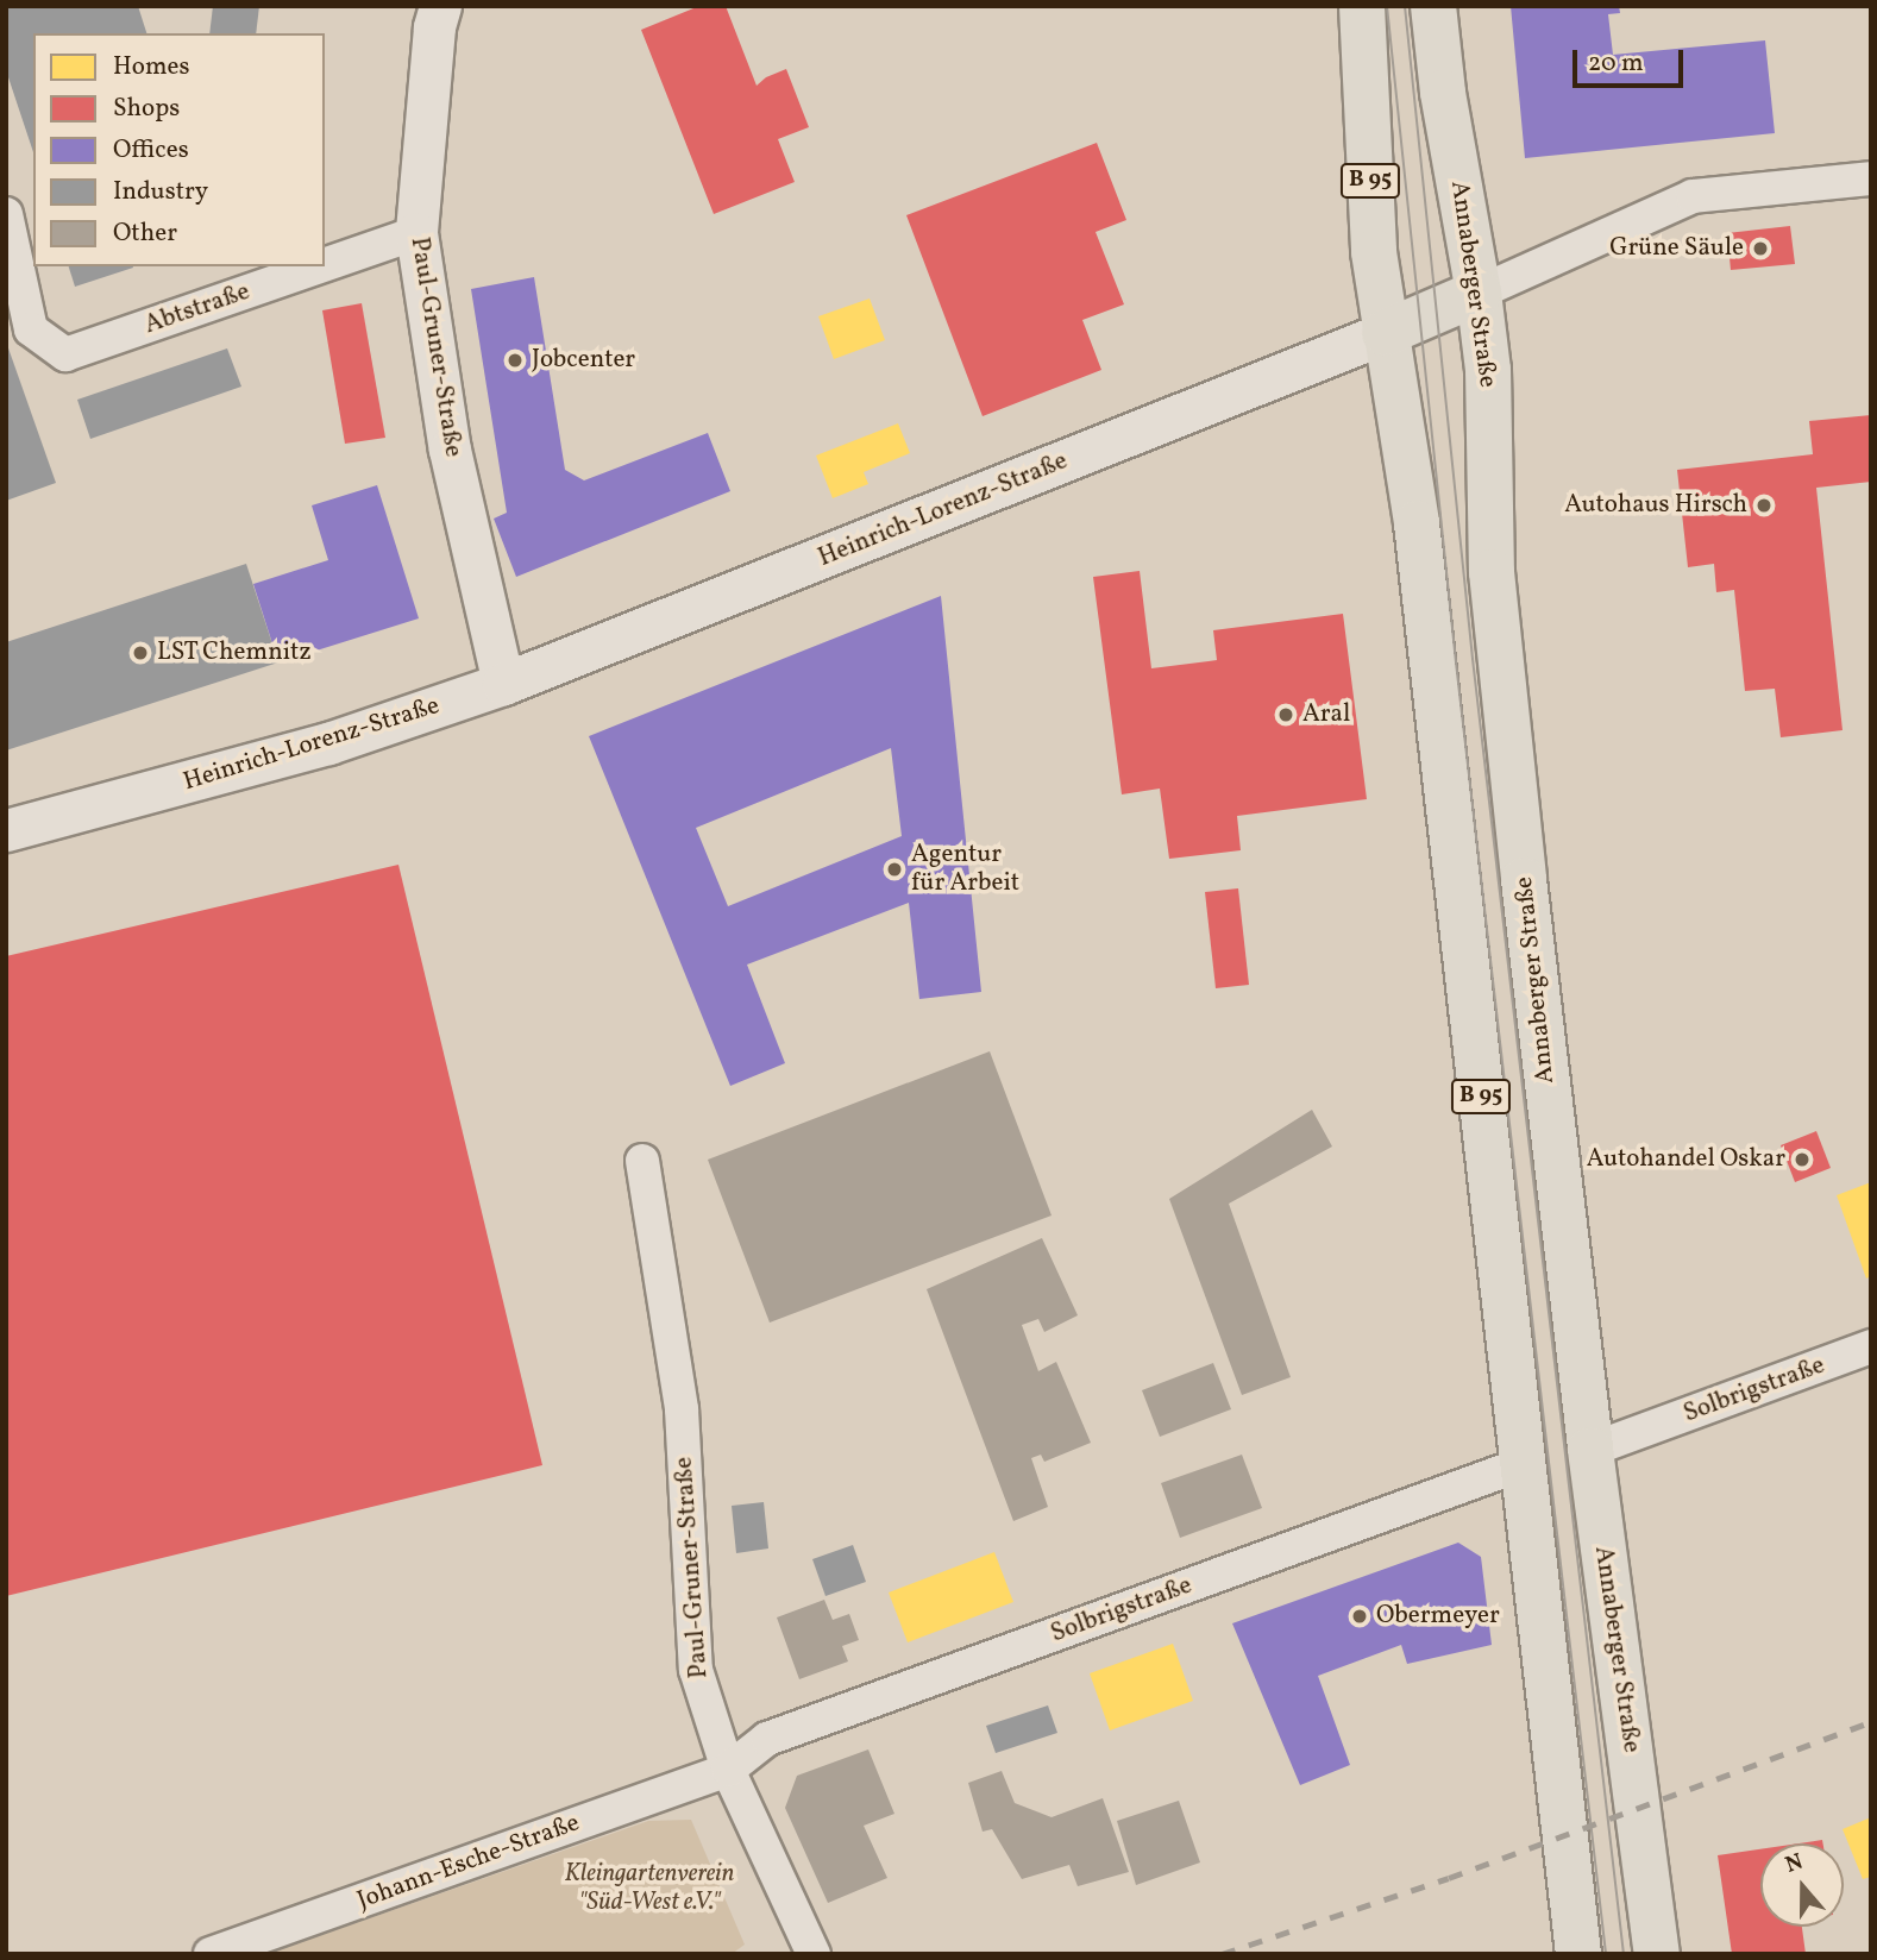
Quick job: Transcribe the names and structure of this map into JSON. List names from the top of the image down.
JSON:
{
  "streets": {
    "main road": ["B 95", "Annaberger Straße", "Heinrich-Lorenz-Straße"],
    "street": [
      "Abtstraße",
      "Paul-Gruner-Straße",
      "Solbrigstraße",
      "Johann-Esche-Straße"
    ]
  },
  "crossings": [
    ["B 95", "Heinrich-Lorenz-Straße"],
    ["B 95", "Solbrigstraße"],
    ["Annaberger Straße", "Heinrich-Lorenz-Straße"],
    ["Annaberger Straße", "Solbrigstraße"],
    ["Abtstraße", "Paul-Gruner-Straße"],
    ["Paul-Gruner-Straße", "Heinrich-Lorenz-Straße"],
    ["Paul-Gruner-Straße", "Solbrigstraße"],
    ["Paul-Gruner-Straße", "Johann-Esche-Straße"],
    ["Solbrigstraße", "Johann-Esche-Straße"]
  ],
  "parks": ["Kleingartenverein \"Süd-West e.V.\""],
  "places": [
    "Grüne Säule",
    "Jobcenter",
    "Autohaus Hirsch",
    "LST Chemnitz",
    "Aral",
    "Agentur für Arbeit",
    "Autohandel Oskar",
    "Obermeyer"
  ],
  "legend": [
    "Homes",
    "Shops",
    "Offices",
    "Industry",
    "Other"
  ],
  "scale_bar": "20 m",
  "north": "top"
}
